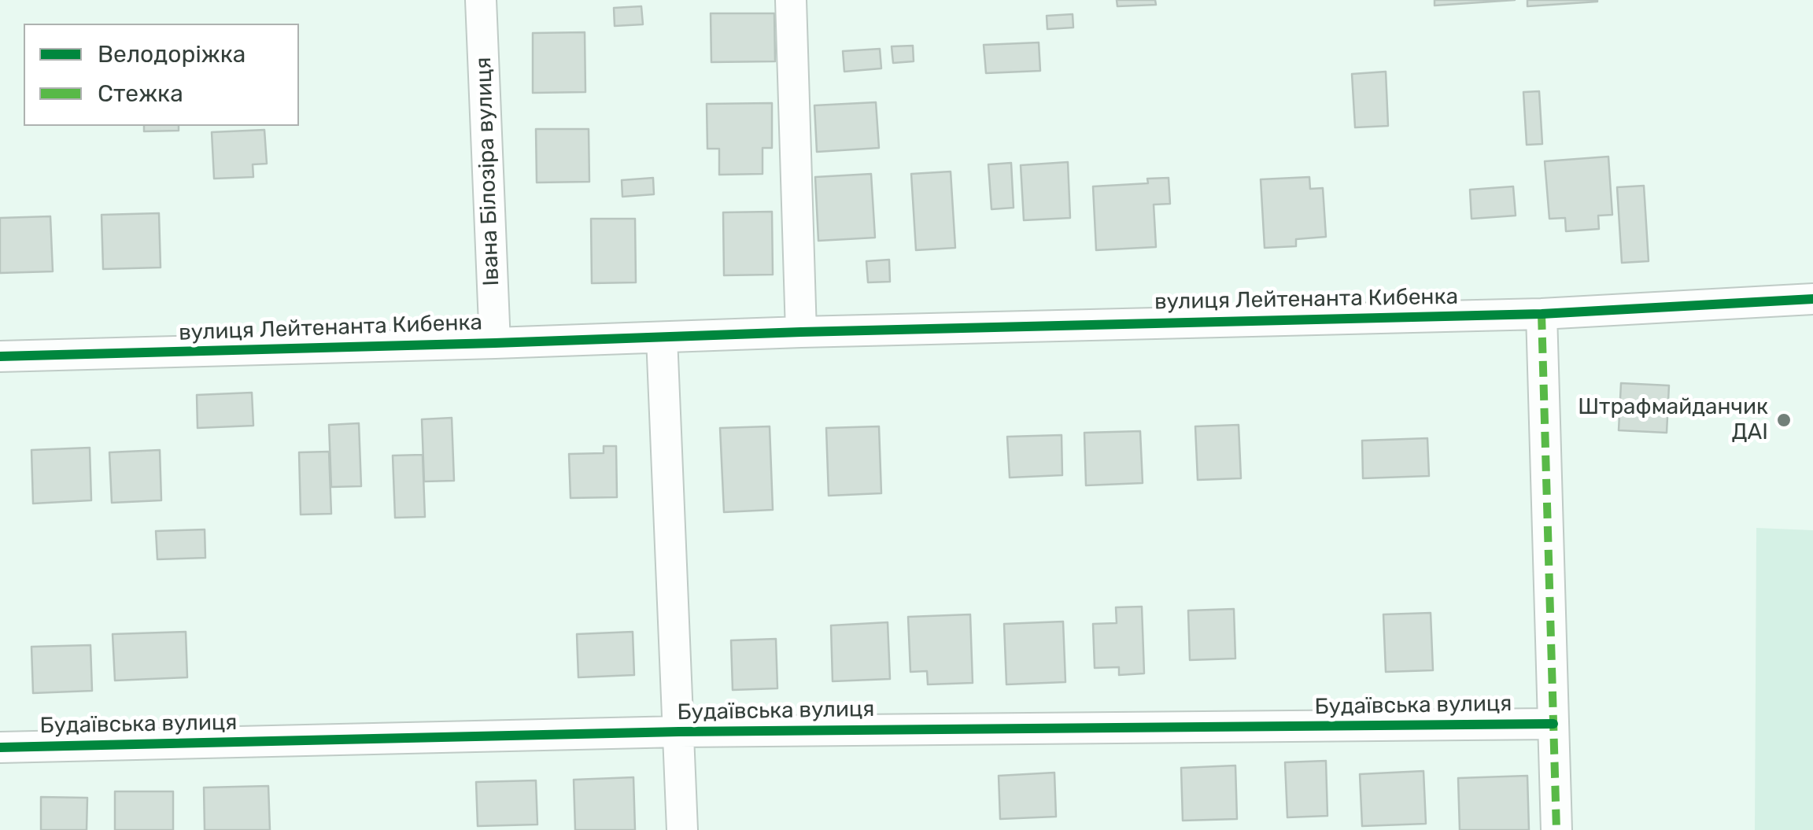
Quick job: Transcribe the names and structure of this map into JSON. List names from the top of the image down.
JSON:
{
  "streets": {
    "street": ["Івана Білозіра вулиця", "вулиця Лейтенанта Кибенка", "Будаївська вулиця"]
  },
  "crossings": [
    ["Івана Білозіра вулиця", "вулиця Лейтенанта Кибенка"]
  ],
  "places": ["Штрафмайданчик ДАІ"],
  "legend": ["Велодоріжка", "Стежка"]
}
